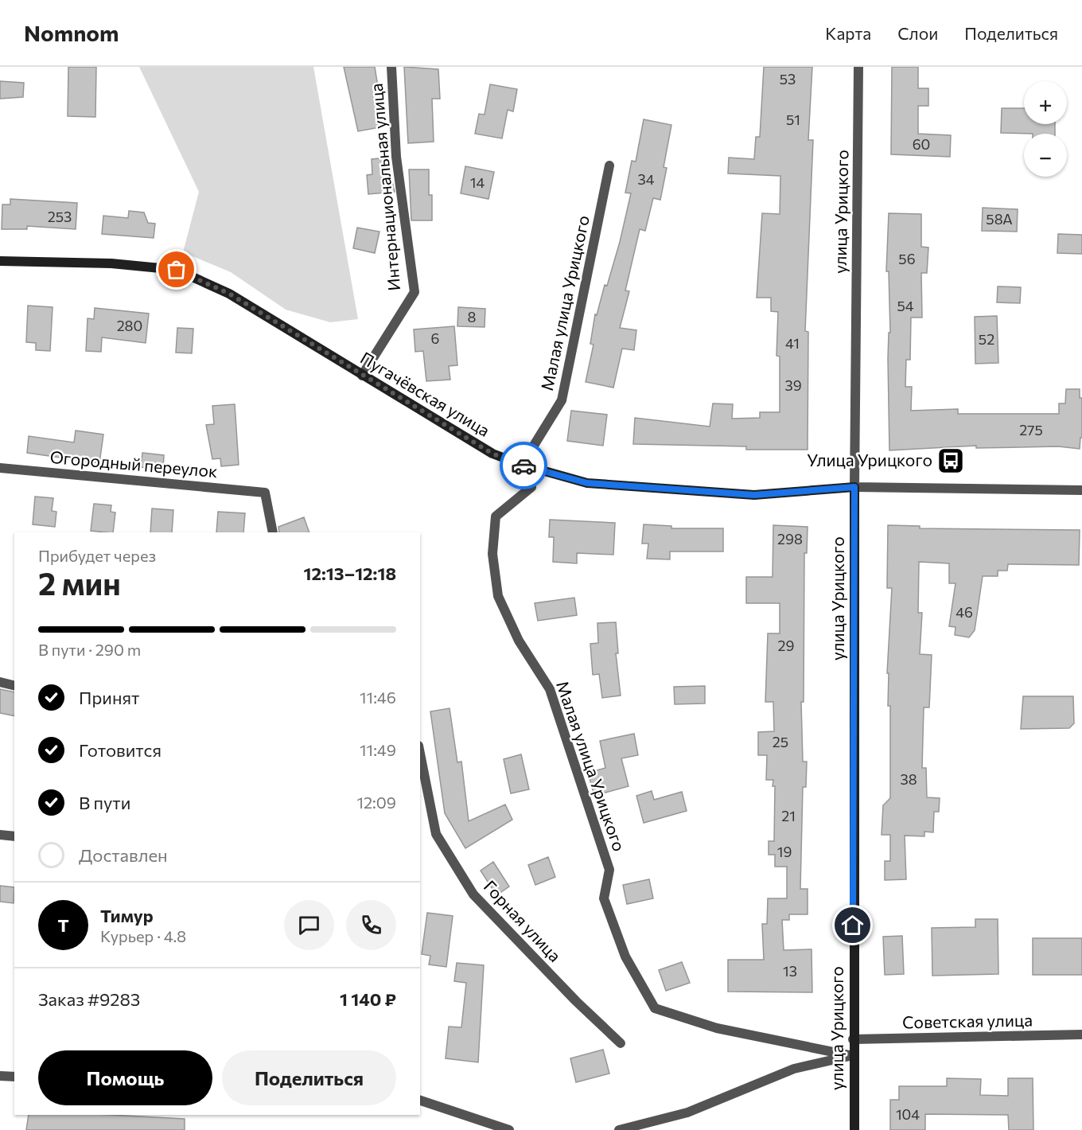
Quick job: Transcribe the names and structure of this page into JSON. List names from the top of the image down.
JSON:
{
  "streets": {
    "main road": ["улица Урицкого", "Пугачёвская улица"],
    "street": [
      "Интернациональная улица",
      "Малая улица Урицкого",
      "Огородный переулок",
      "Горная улица",
      "Советская улица"
    ]
  },
  "crossings": [
    ["Интернациональная улица", "Пугачёвская улица"],
    ["улица Урицкого", "Малая улица Урицкого"],
    ["улица Урицкого", "Пугачёвская улица"],
    ["улица Урицкого", "Советская улица"],
    ["Малая улица Урицкого", "Пугачёвская улица"]
  ],
  "places": {
    "bus stop": ["Улица Урицкого"]
  },
  "house_numbers": [
    "53",
    "51",
    "60",
    "34",
    "14",
    "253",
    "58А",
    "56",
    "54",
    "8",
    "280",
    "6",
    "52",
    "41",
    "39",
    "275",
    "298",
    "46",
    "29",
    "25",
    "38",
    "21",
    "19",
    "13",
    "104"
  ],
  "page": {
    "header": "Nomnom",
    "nav": ["Карта", "Слои", "Поделиться"],
    "map_buttons": ["+", "−"],
    "heading": ["2 мин", "Прибудет через", "12:13–12:18"],
    "panel": [
      "Тимур",
      "Курьер · 4.8",
      "Заказ #9283",
      "1 140 ₽"
    ],
    "bar": "В пути · 290 m",
    "list": [
      ["Принят", "11:46"],
      ["Готовится", "11:49"],
      ["В пути", "12:09"],
      "Доставлен"
    ],
    "round": "Т",
    "buttons": ["Помощь", "Поделиться"]
  }
}
